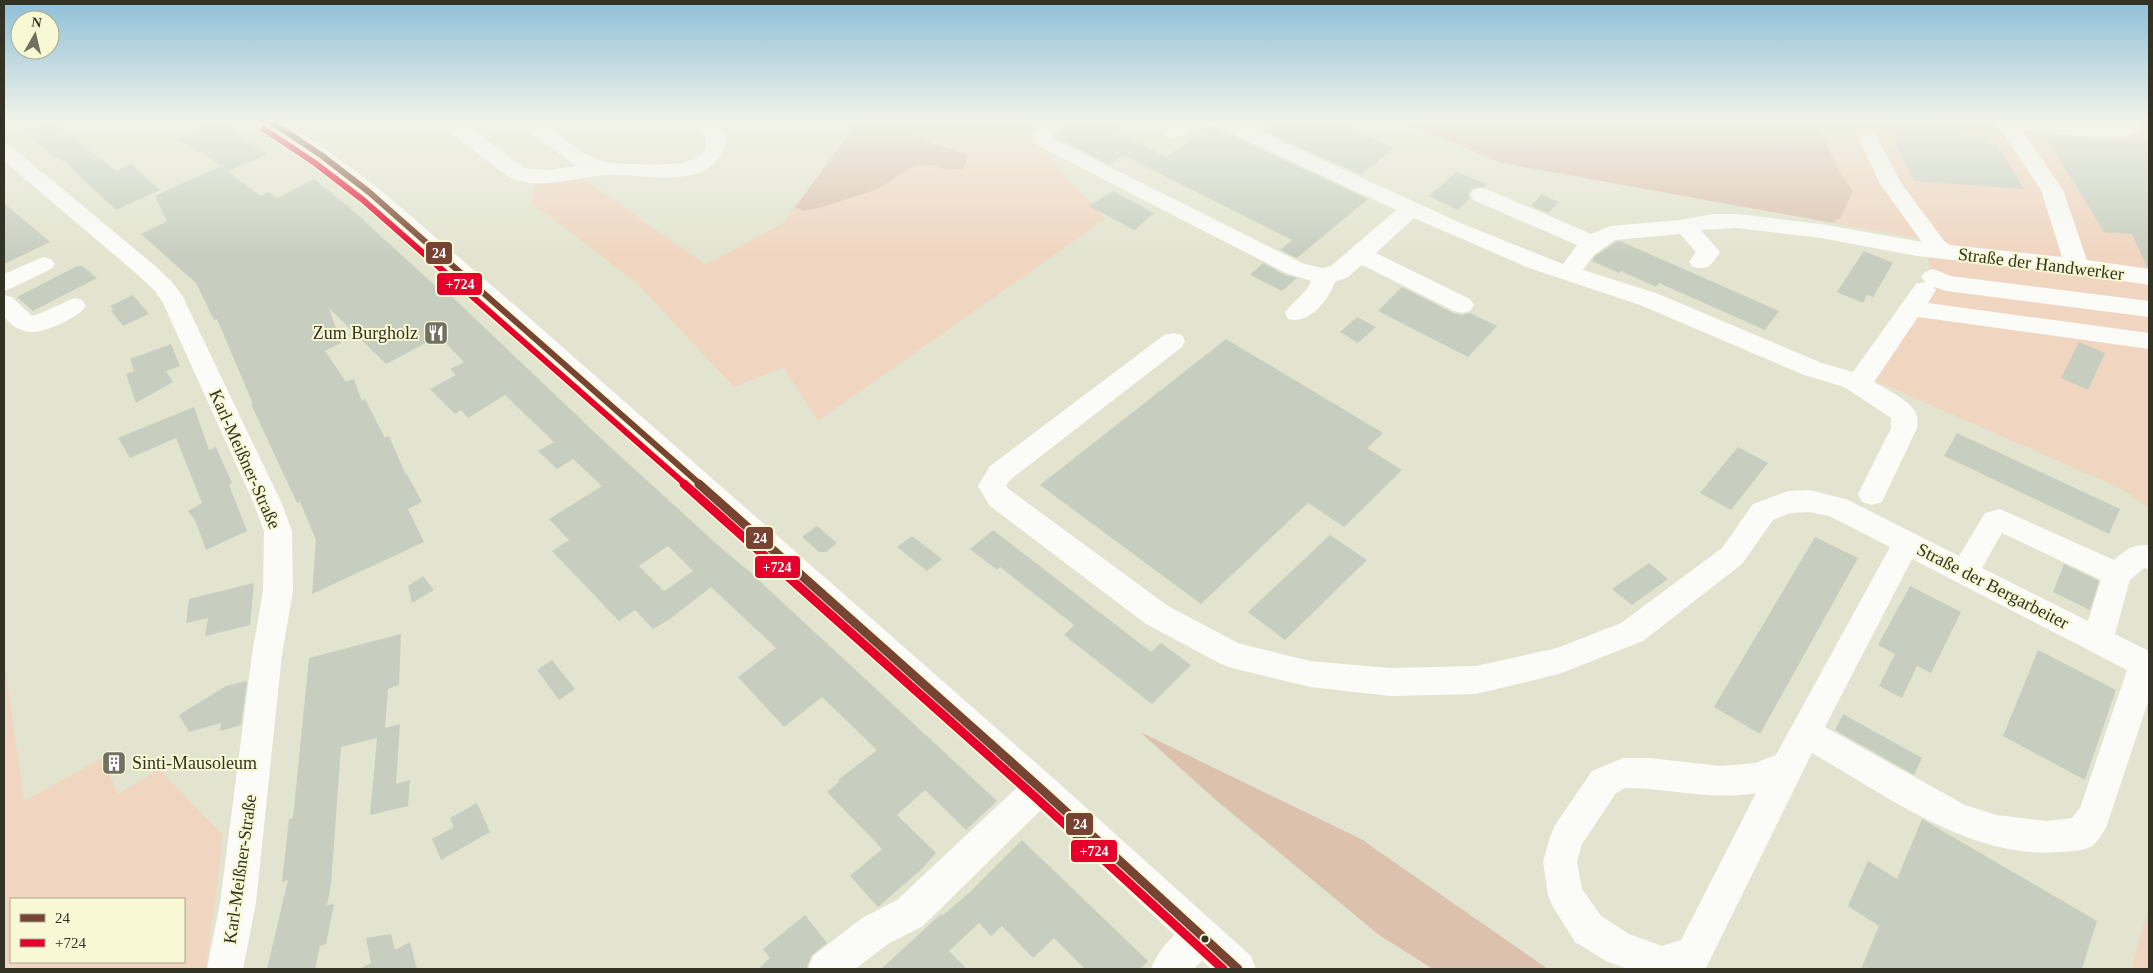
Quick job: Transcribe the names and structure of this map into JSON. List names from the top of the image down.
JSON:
{
  "streets": {
    "street": ["Straße der Handwerker", "Karl-Meißner-Straße", "Straße der Bergarbeiter"]
  },
  "places": {
    "restaurant": ["Zum Burgholz"],
    "building": ["Sinti-Mausoleum"]
  },
  "lines": ["transit line 24", "transit line +724"],
  "legend": ["24", "+724"],
  "north": "top"
}
